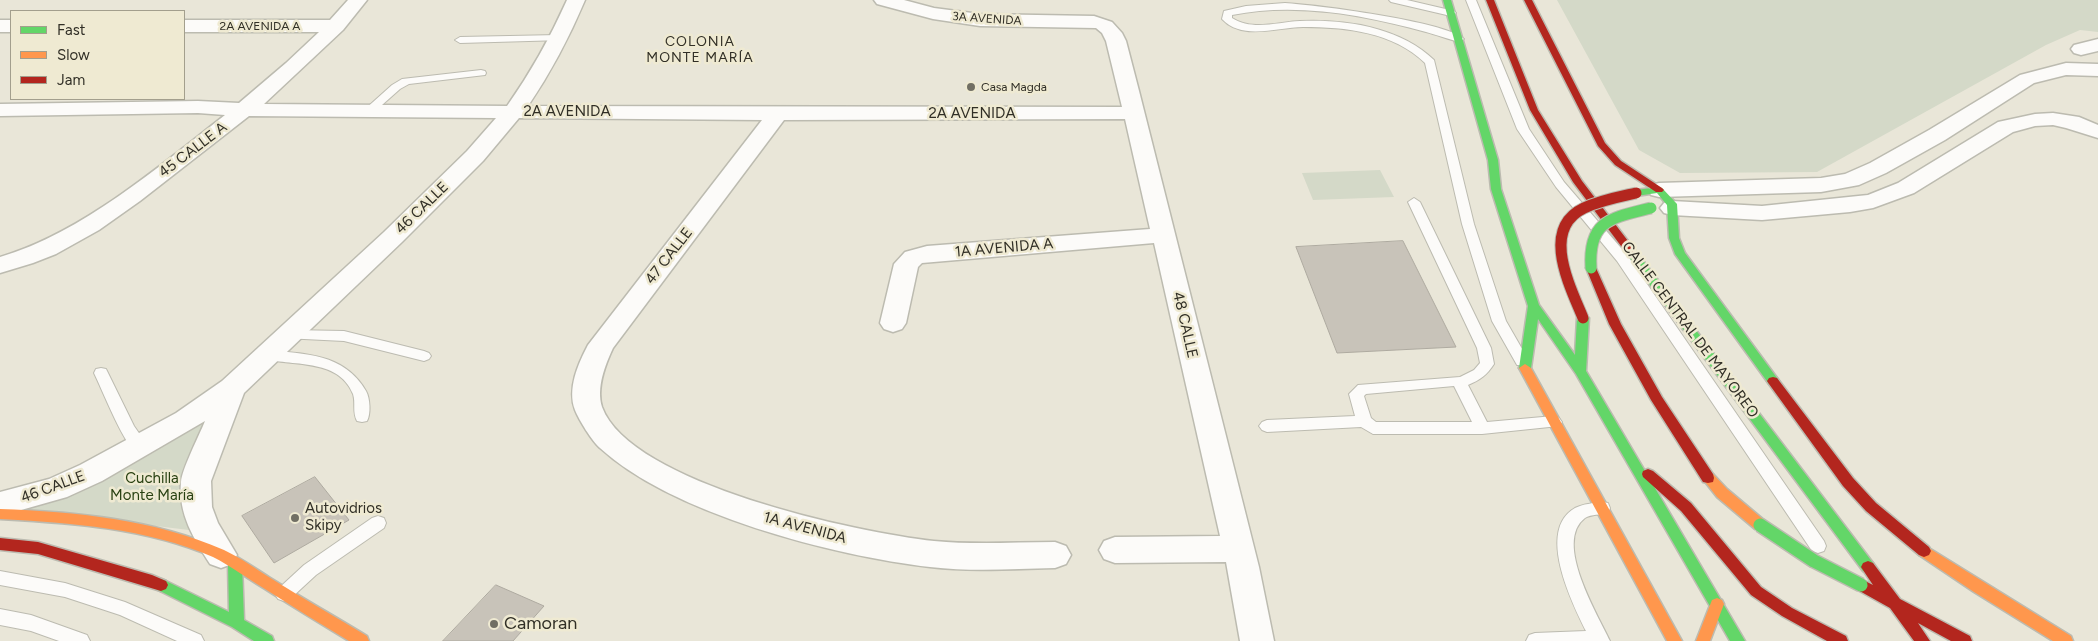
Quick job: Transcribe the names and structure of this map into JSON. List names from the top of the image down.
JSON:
{
  "streets": {
    "main road": ["CALLE CENTRAL DE MAYOREO"],
    "street": [
      "3A AVENIDA",
      "2A AVENIDA A",
      "2A AVENIDA",
      "45 CALLE A",
      "46 CALLE",
      "1A AVENIDA A",
      "47 CALLE",
      "48 CALLE",
      "1A AVENIDA"
    ]
  },
  "crossings": [
    ["3A AVENIDA", "48 CALLE"],
    ["2A AVENIDA A", "45 CALLE A"],
    ["2A AVENIDA", "45 CALLE A"],
    ["2A AVENIDA", "46 CALLE"],
    ["2A AVENIDA", "47 CALLE"],
    ["2A AVENIDA", "48 CALLE"],
    ["1A AVENIDA A", "48 CALLE"],
    ["47 CALLE", "1A AVENIDA"]
  ],
  "districts": ["COLONIA MONTE MARÍA"],
  "parks": ["Cuchilla Monte María"],
  "places": ["Casa Magda", "Autovidrios Skipy", "Camoran"],
  "legend": ["Fast", "Slow", "Jam"]
}
